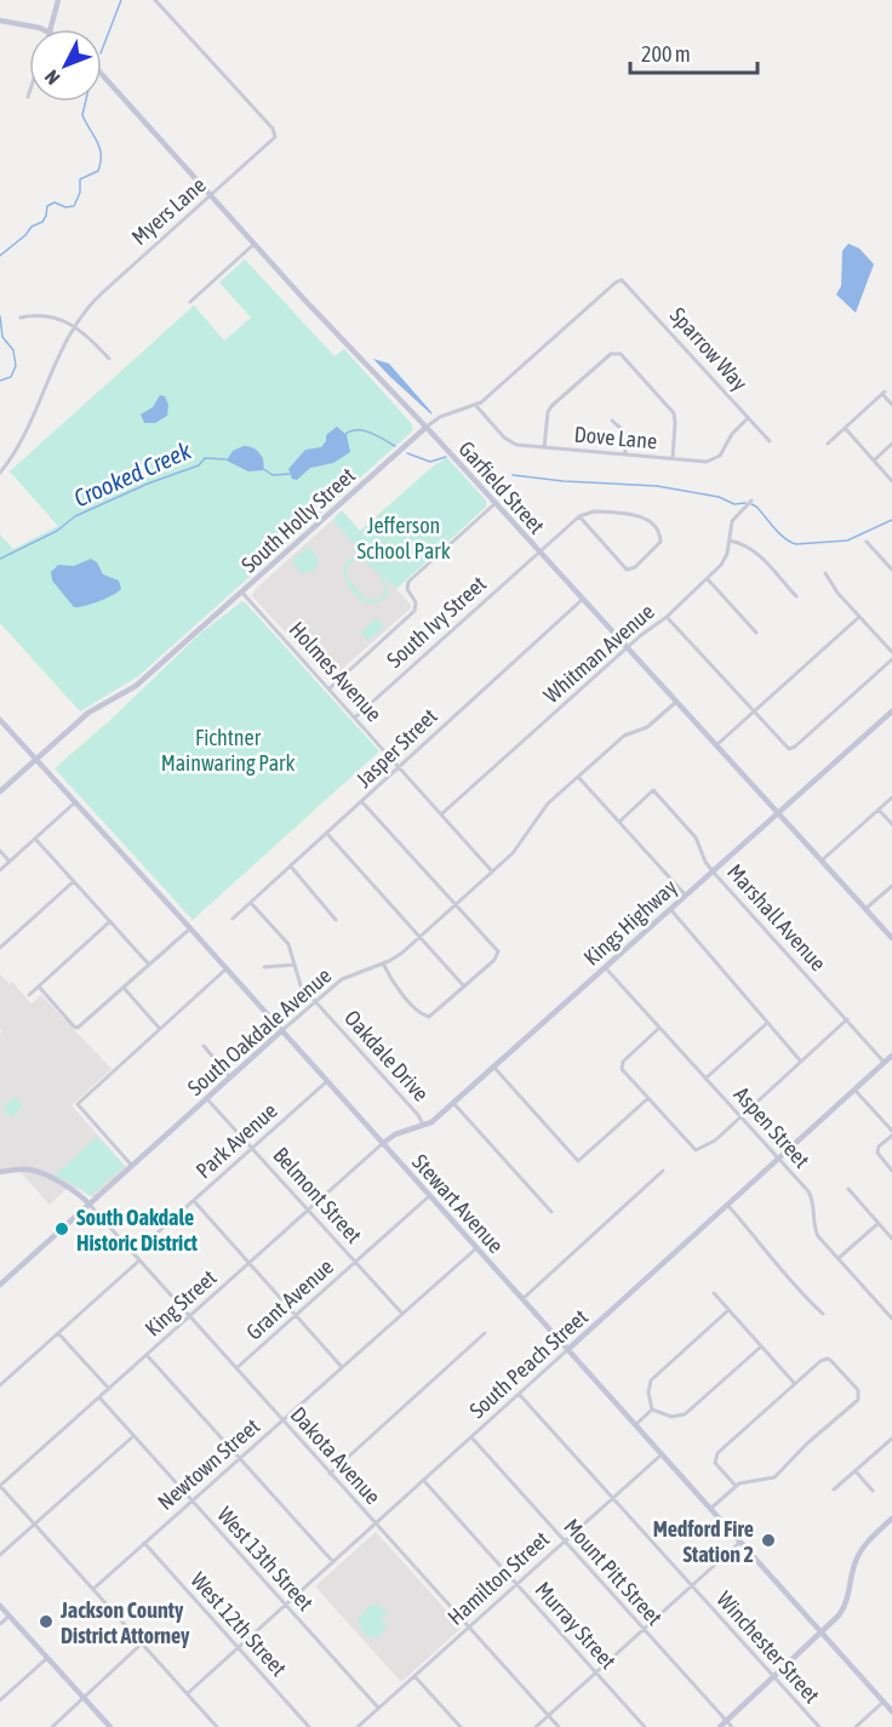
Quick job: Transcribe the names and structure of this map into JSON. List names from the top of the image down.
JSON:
{
  "streets": {
    "main road": [
      "Garfield Street",
      "South Holly Street",
      "Kings Highway",
      "South Oakdale Avenue",
      "Stewart Avenue",
      "South Peach Street"
    ],
    "street": [
      "Myers Lane",
      "Sparrow Way",
      "Dove Lane",
      "South Ivy Street",
      "Whitman Avenue",
      "Holmes Avenue",
      "Jasper Street",
      "Marshall Avenue",
      "Oakdale Drive",
      "Aspen Street",
      "Park Avenue",
      "Belmont Street",
      "Grant Avenue",
      "King Street",
      "Dakota Avenue",
      "Newtown Street",
      "West 13th Street",
      "Mount Pitt Street",
      "Hamilton Street",
      "West 12th Street",
      "Murray Street",
      "Winchester Street"
    ]
  },
  "crossings": [
    ["Myers Lane", "Garfield Street"],
    ["Sparrow Way", "Dove Lane"],
    ["Sparrow Way", "South Holly Street"],
    ["Dove Lane", "South Holly Street"],
    ["Garfield Street", "South Holly Street"],
    ["Garfield Street", "South Ivy Street"],
    ["Garfield Street", "Whitman Avenue"],
    ["Garfield Street", "Jasper Street"],
    ["Garfield Street", "Kings Highway"],
    ["Garfield Street", "South Oakdale Avenue"],
    ["South Holly Street", "Holmes Avenue"],
    ["South Holly Street", "Stewart Avenue"],
    ["South Ivy Street", "Holmes Avenue"],
    ["Whitman Avenue", "Holmes Avenue"],
    ["Holmes Avenue", "Jasper Street"],
    ["Holmes Avenue", "South Oakdale Avenue"],
    ["Jasper Street", "Oakdale Drive"],
    ["Marshall Avenue", "Kings Highway"],
    ["Marshall Avenue", "South Peach Street"],
    ["Kings Highway", "Oakdale Drive"],
    ["Kings Highway", "Aspen Street"],
    ["Kings Highway", "Stewart Avenue"],
    ["Kings Highway", "King Street"],
    ["South Oakdale Avenue", "Oakdale Drive"],
    ["South Oakdale Avenue", "Belmont Street"],
    ["South Oakdale Avenue", "Stewart Avenue"],
    ["South Oakdale Avenue", "Dakota Avenue"],
    ["Aspen Street", "South Peach Street"],
    ["Park Avenue", "Belmont Street"],
    ["Park Avenue", "Stewart Avenue"],
    ["Park Avenue", "Dakota Avenue"],
    ["Belmont Street", "Grant Avenue"],
    ["Belmont Street", "King Street"],
    ["Belmont Street", "Newtown Street"],
    ["Stewart Avenue", "Grant Avenue"],
    ["Stewart Avenue", "King Street"],
    ["Stewart Avenue", "South Peach Street"],
    ["Stewart Avenue", "Newtown Street"],
    ["Stewart Avenue", "Hamilton Street"],
    ["Grant Avenue", "Dakota Avenue"],
    ["King Street", "Dakota Avenue"],
    ["King Street", "West 13th Street"],
    ["South Peach Street", "Dakota Avenue"],
    ["South Peach Street", "West 13th Street"],
    ["South Peach Street", "Mount Pitt Street"],
    ["South Peach Street", "West 12th Street"],
    ["South Peach Street", "Murray Street"],
    ["South Peach Street", "Winchester Street"],
    ["Dakota Avenue", "Newtown Street"],
    ["Dakota Avenue", "Hamilton Street"],
    ["Newtown Street", "West 13th Street"],
    ["Newtown Street", "West 12th Street"],
    ["West 13th Street", "Hamilton Street"],
    ["Mount Pitt Street", "Hamilton Street"],
    ["Hamilton Street", "Murray Street"],
    ["Hamilton Street", "Winchester Street"]
  ],
  "water": ["Crooked Creek"],
  "parks": ["Jefferson School Park", "Fichtner Mainwaring Park"],
  "places": ["South Oakdale Historic District", "Medford Fire Station 2", "Jackson County District Attorney"],
  "scale_bar": "200 m",
  "north": "bottom left"
}
